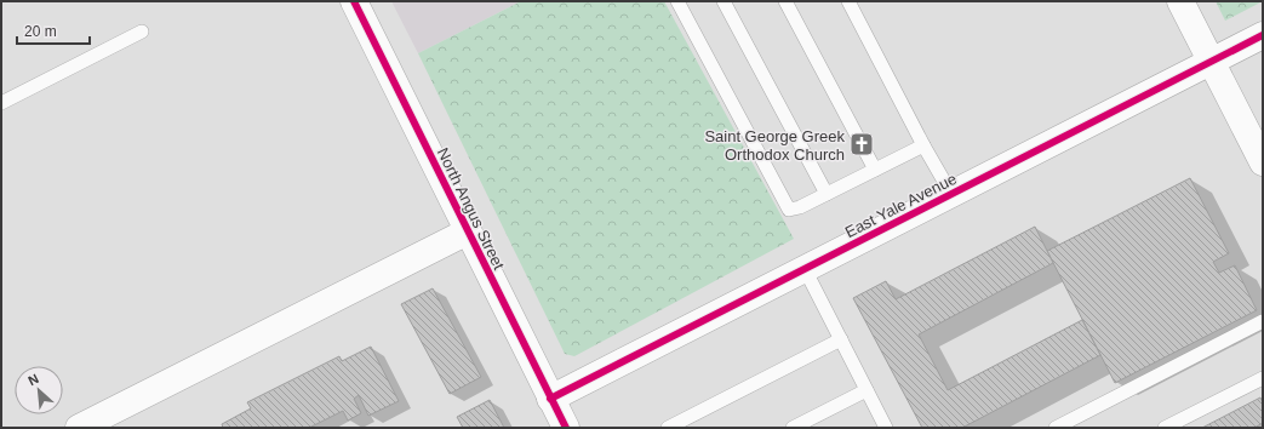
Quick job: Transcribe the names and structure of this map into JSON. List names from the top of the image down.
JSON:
{
  "streets": {
    "street": ["East Yale Avenue", "North Angus Street"]
  },
  "crossings": [
    ["East Yale Avenue", "North Angus Street"]
  ],
  "places": {
    "church": ["Saint George Greek Orthodox Church"]
  },
  "scale_bar": "20 m",
  "north": "top left"
}
